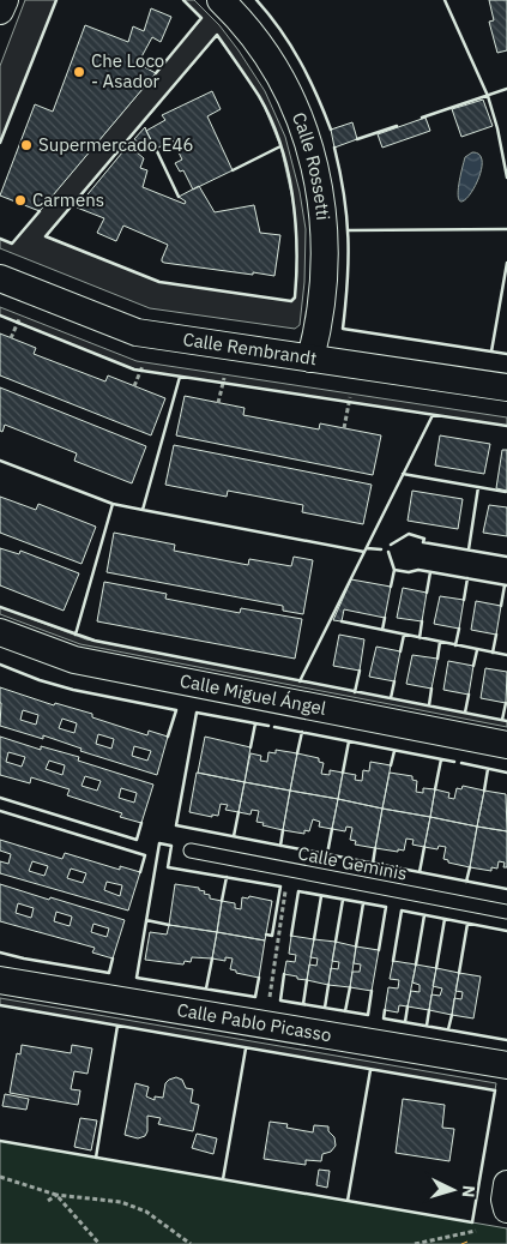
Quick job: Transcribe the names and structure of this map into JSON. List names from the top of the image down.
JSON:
{
  "streets": {
    "street": [
      "Calle Rossetti",
      "Calle Rembrandt",
      "Calle Miguel Ángel",
      "Calle Pablo Picasso"
    ],
    "lane": ["Calle Geminis"]
  },
  "crossings": [
    ["Calle Rossetti", "Calle Rembrandt"]
  ],
  "places": ["Che Loco - Asador", "Supermercado E46", "Carmens"],
  "north": "right"
}
